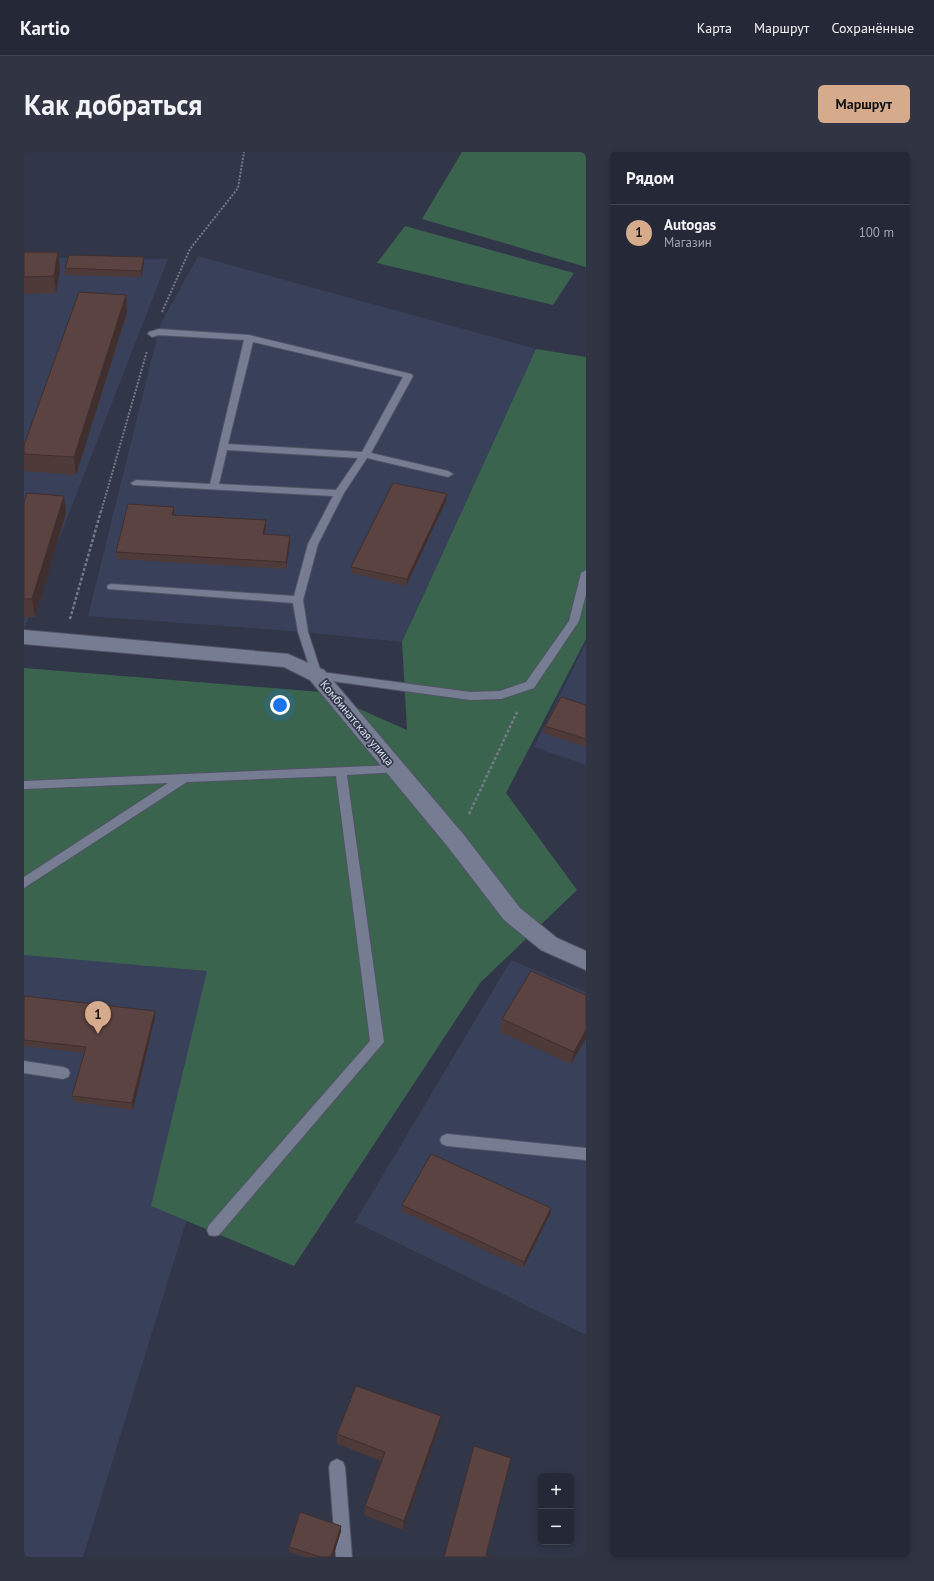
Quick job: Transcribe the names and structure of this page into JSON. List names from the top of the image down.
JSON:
{
  "streets": {
    "street": ["Комбинатская улица"]
  },
  "page": {
    "header": "Kartio",
    "nav": ["Карта", "Маршрут", "Сохранённые"],
    "buttons": "Маршрут",
    "title": "Как добраться",
    "heading": "Рядом",
    "list": [
      {
        "mark": "1",
        "name": "Autogas",
        "note": "Магазин",
        "value": "100 m"
      }
    ],
    "pins": "1",
    "map_buttons": ["+", "−"]
  }
}
